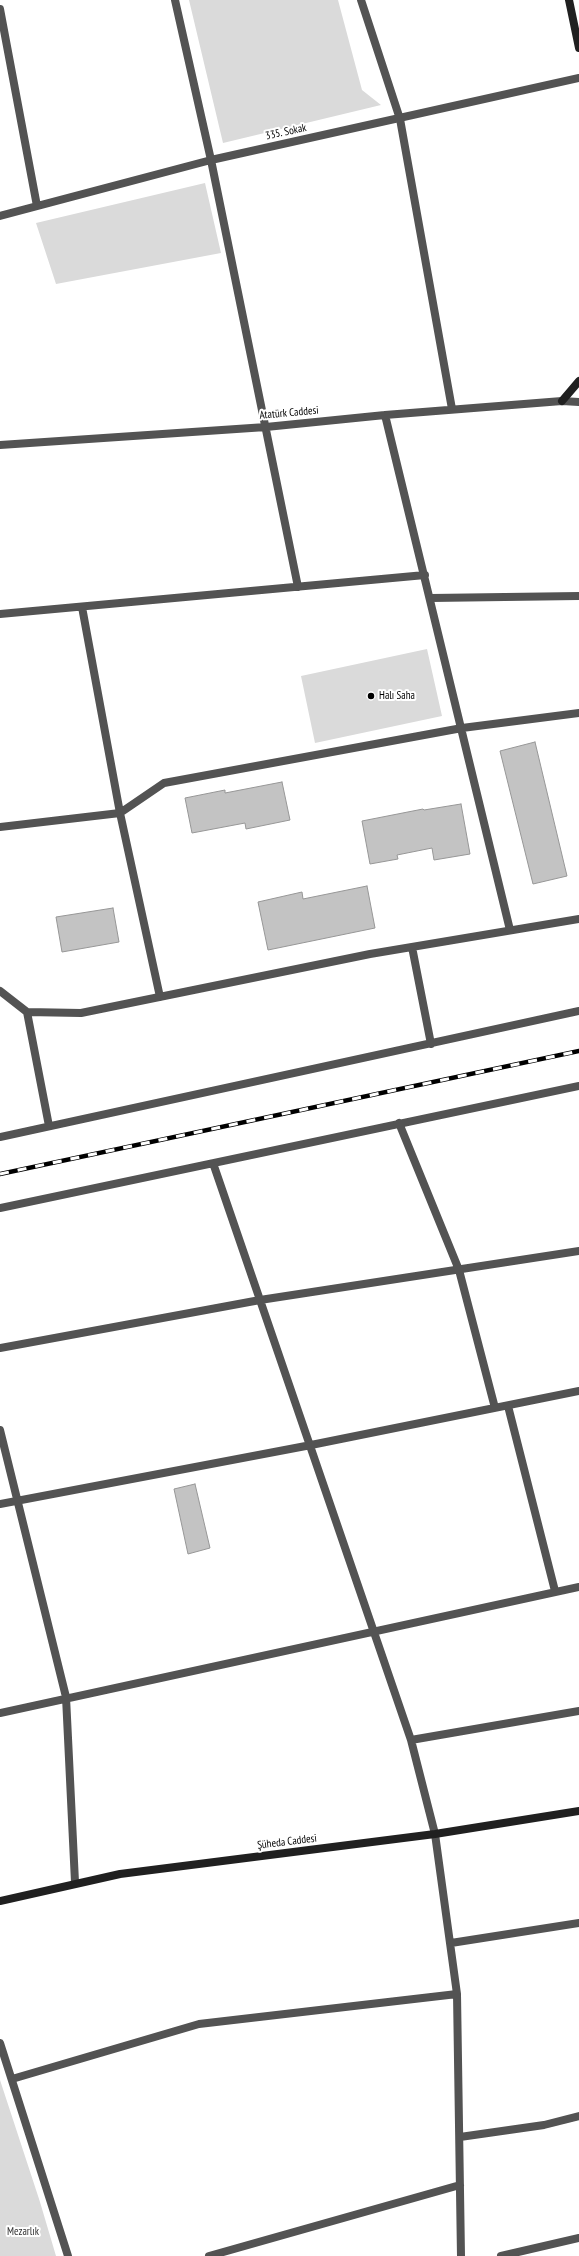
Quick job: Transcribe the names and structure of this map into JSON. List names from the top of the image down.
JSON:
{
  "streets": {
    "main road": ["Şüheda Caddesi"],
    "street": ["335. Sokak", "Atatürk Caddesi"]
  },
  "parks": ["Mezarlık"],
  "places": ["Halı Saha"]
}
